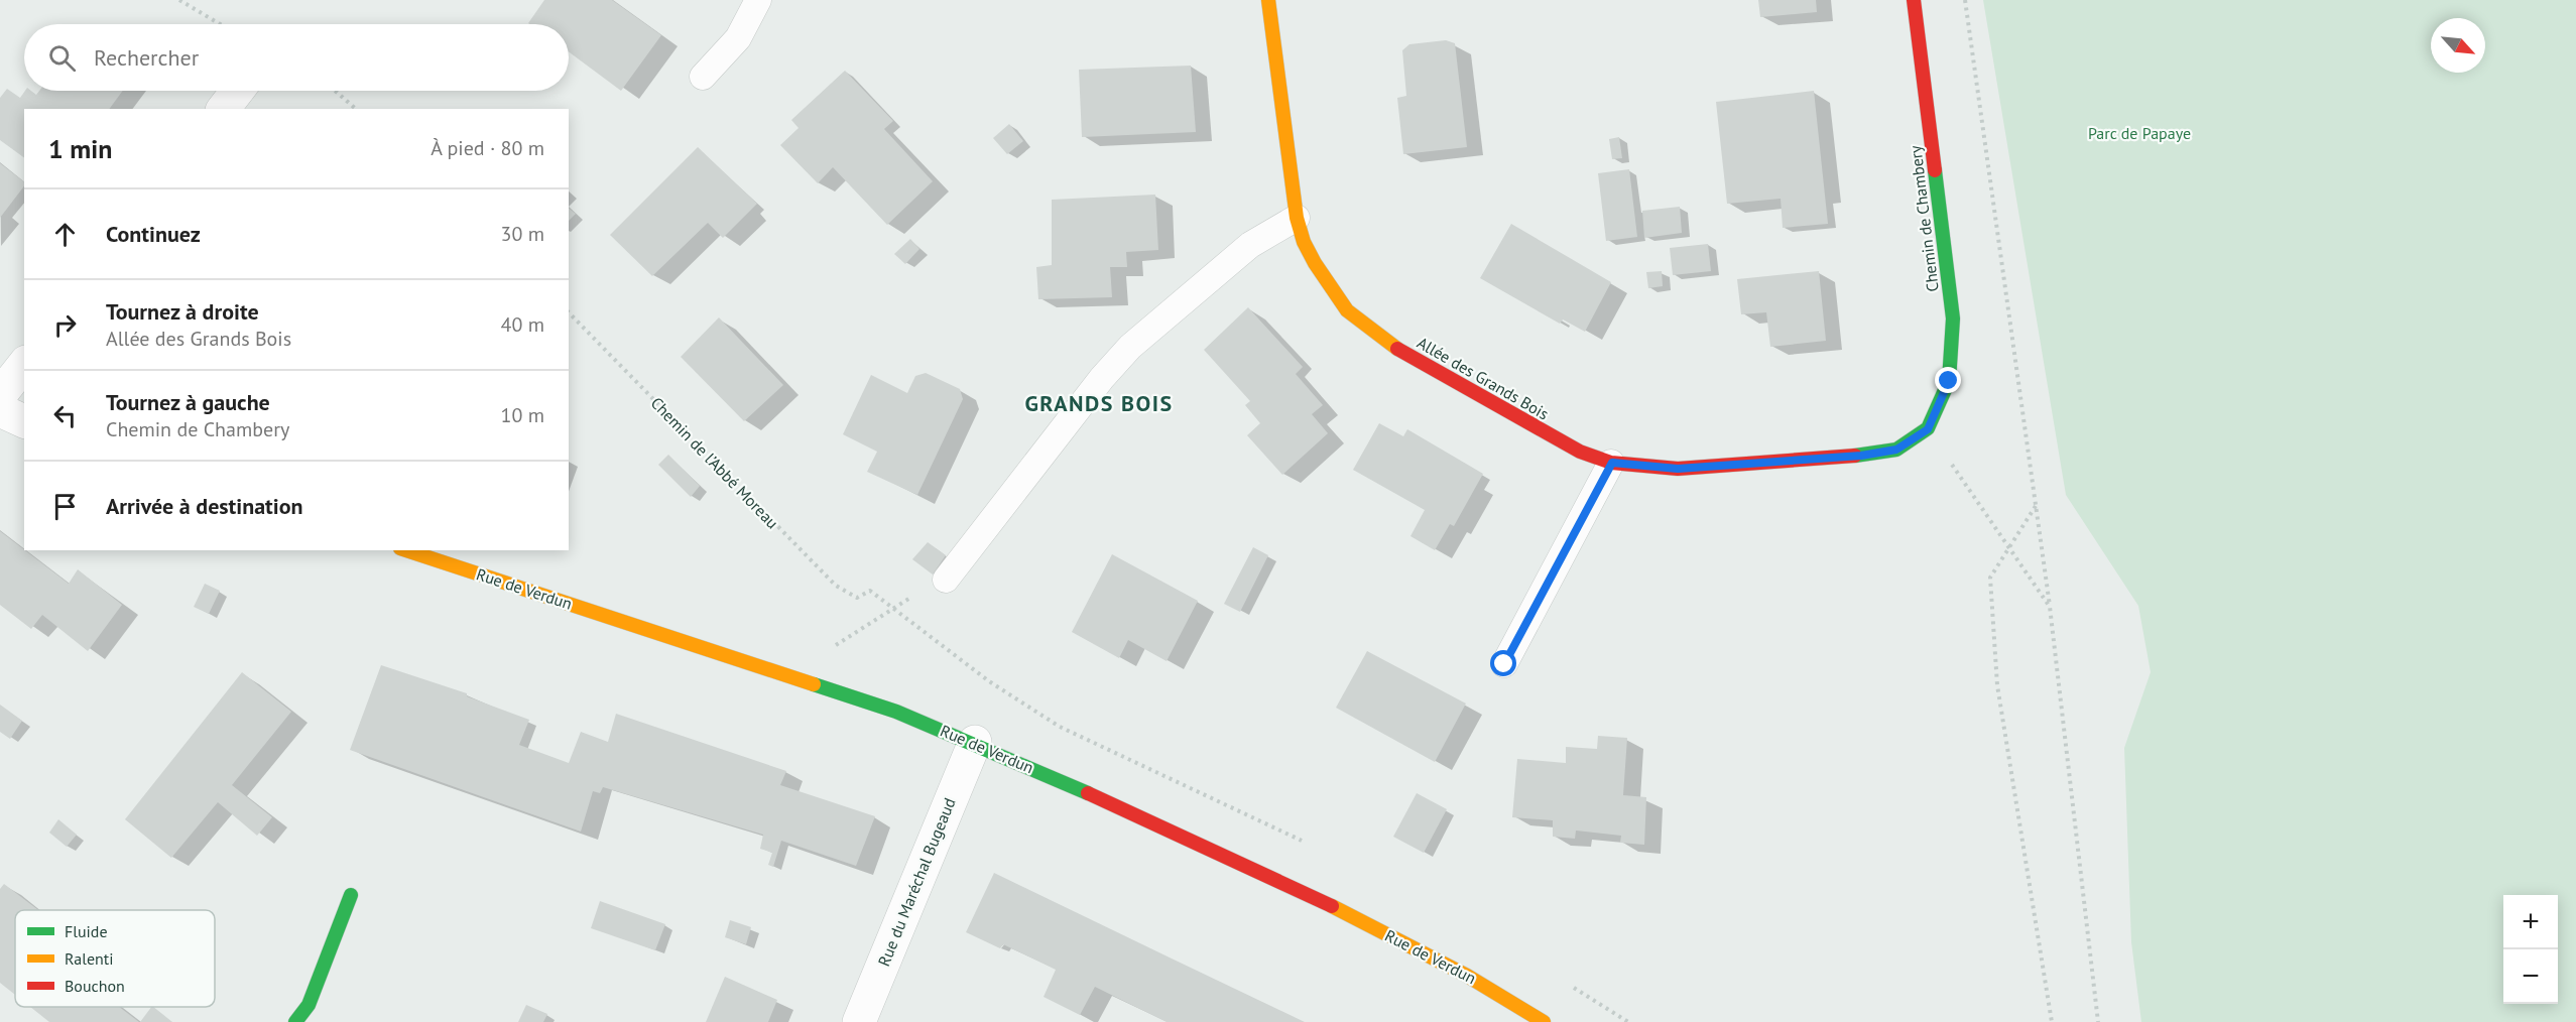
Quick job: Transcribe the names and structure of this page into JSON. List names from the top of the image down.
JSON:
{
  "streets": {
    "street": [
      "Chemin de Chambery",
      "Allée des Grands Bois",
      "Rue de Verdun",
      "Rue du Maréchal Bugeaud"
    ],
    "path": ["Chemin de l’Abbé Moreau"]
  },
  "crossings": [
    ["Chemin de Chambery", "Allée des Grands Bois"],
    ["Rue de Verdun", "Rue du Maréchal Bugeaud"]
  ],
  "districts": ["GRANDS BOIS"],
  "parks": ["Parc de Papaye"],
  "legend": ["Fluide", "Ralenti", "Bouchon"],
  "north": "bottom right",
  "page": {
    "search": "Rechercher",
    "heading": ["1 min", "À pied · 80 m"],
    "list": [
      ["Continuez", "30 m"],
      ["Tournez à droite", "Allée des Grands Bois", "40 m"],
      ["Tournez à gauche", "Chemin de Chambery", "10 m"],
      "Arrivée à destination"
    ],
    "map_buttons": ["+", "−"]
  }
}
